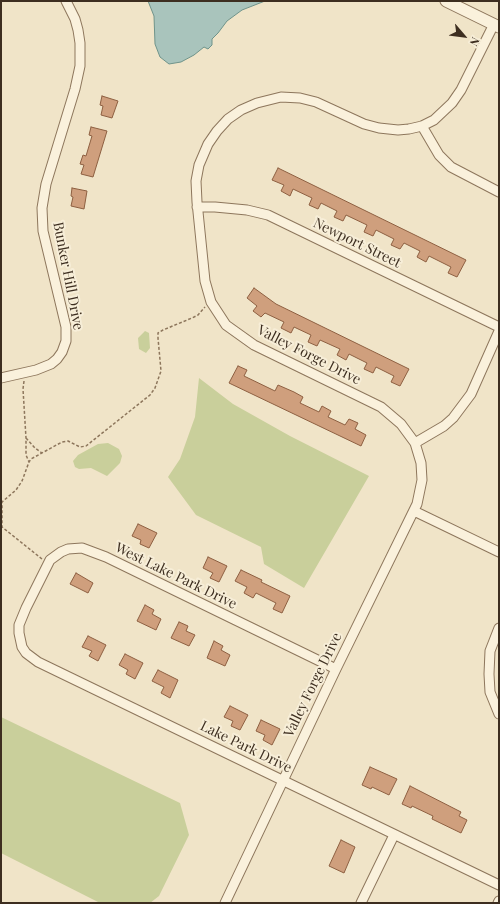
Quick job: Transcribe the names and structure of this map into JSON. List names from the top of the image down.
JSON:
{
  "streets": {
    "street": [
      "Newport Street",
      "Bunker Hill Drive",
      "Valley Forge Drive",
      "West Lake Park Drive",
      "Lake Park Drive"
    ]
  },
  "crossings": [
    ["Newport Street", "Valley Forge Drive"],
    ["Valley Forge Drive", "West Lake Park Drive"],
    ["Valley Forge Drive", "Lake Park Drive"],
    ["West Lake Park Drive", "Lake Park Drive"]
  ],
  "north": "bottom right"
}
